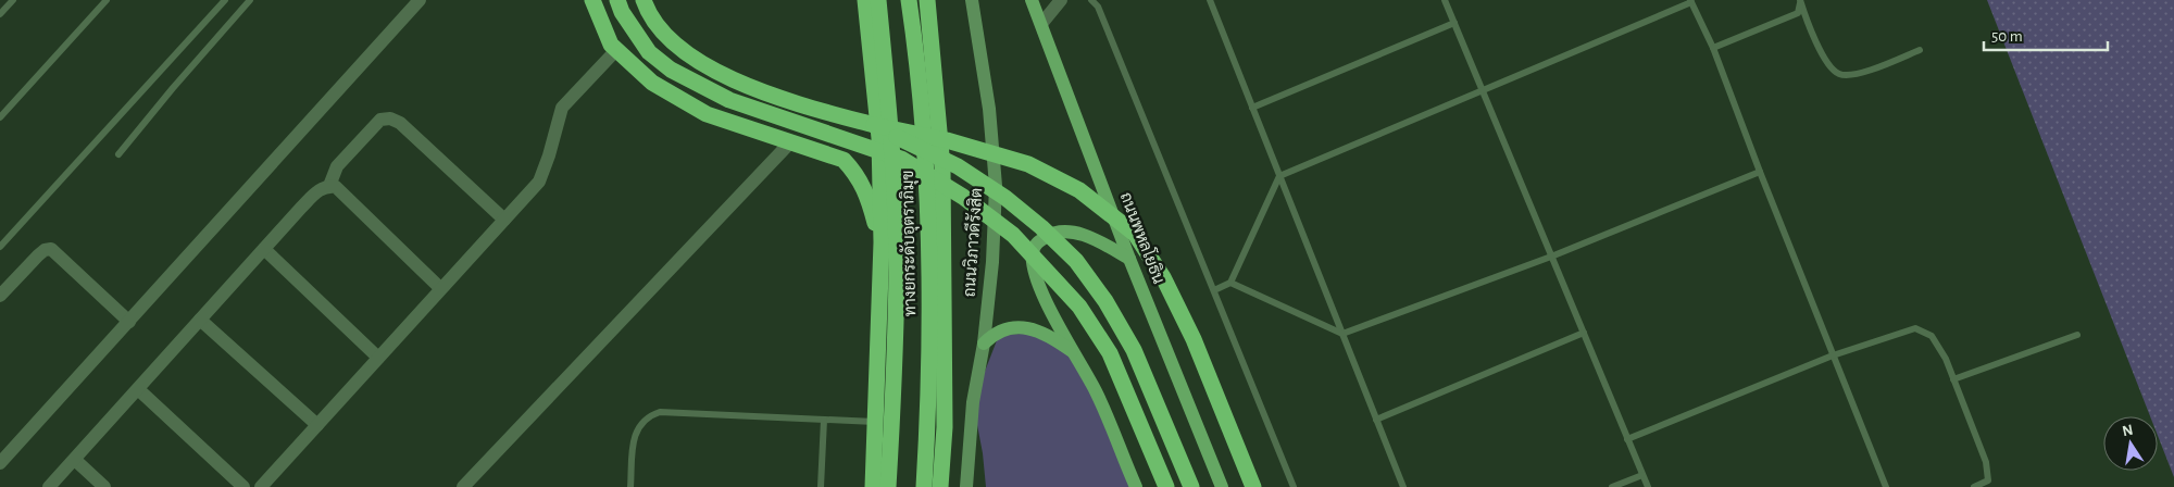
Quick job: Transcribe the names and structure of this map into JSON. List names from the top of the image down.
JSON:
{
  "streets": {
    "highway": ["ถนนวิภาวดีรังสิต", "ทางยกระดับอุตราภิมุข"],
    "main road": ["ถนนพหลโยธิน"]
  },
  "scale_bar": "50 m",
  "north": "top"
}
